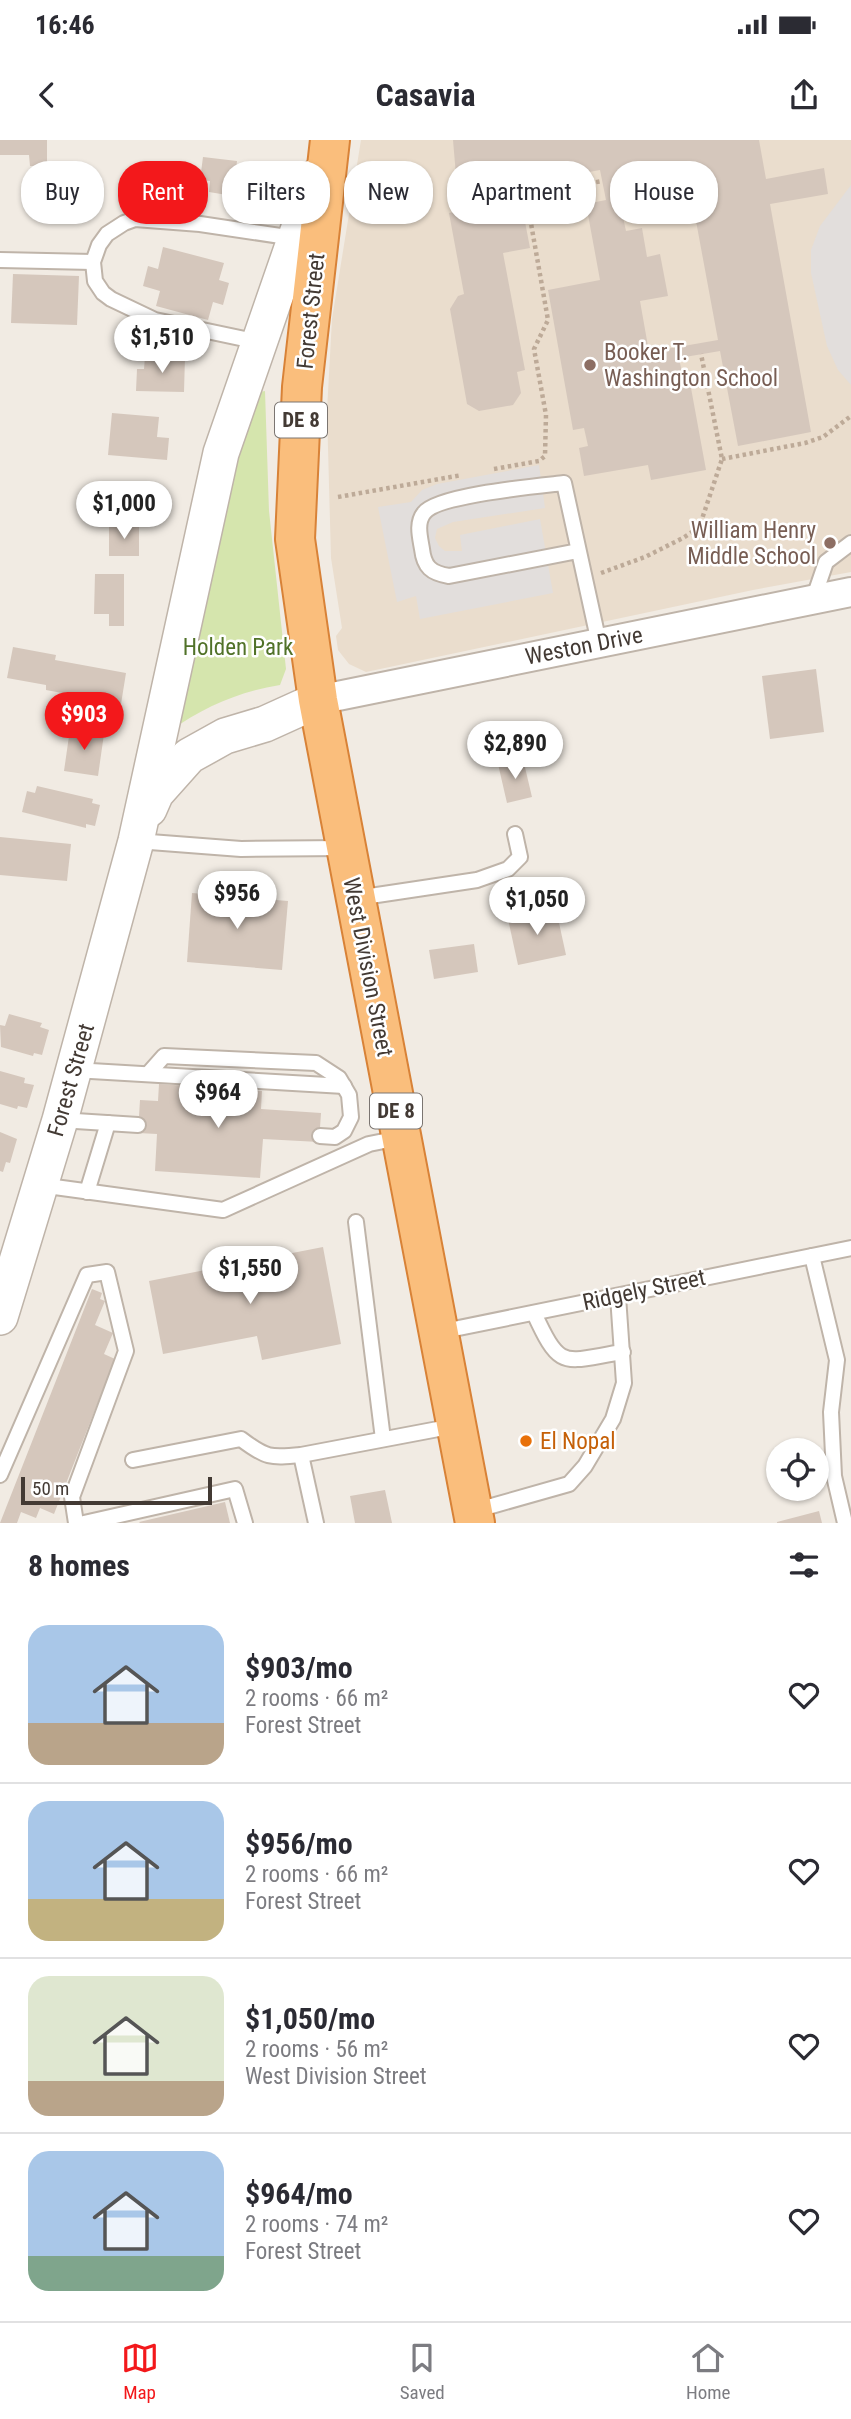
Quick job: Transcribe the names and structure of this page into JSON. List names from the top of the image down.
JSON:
{
  "streets": {
    "highway": ["Forest Street", "DE 8", "West Division Street"],
    "street": ["Weston Drive"],
    "lane": ["Ridgely Street"]
  },
  "crossings": [
    ["Forest Street", "Weston Drive"],
    ["Forest Street", "West Division Street"],
    ["Weston Drive", "West Division Street"],
    ["West Division Street", "Ridgely Street"]
  ],
  "parks": ["Holden Park"],
  "places": ["Booker T. Washington School", "William Henry Middle School", "El Nopal"],
  "scale_bar": "50 m",
  "page": {
    "status": "16:46",
    "header": "Casavia",
    "chip": [
      "Buy",
      "Rent",
      "Filters",
      "New",
      "Apartment",
      "House"
    ],
    "price": [
      "$1,510",
      "$1,000",
      "$903",
      "$2,890",
      "$956",
      "$1,050",
      "$964",
      "$1,550"
    ],
    "scale": "50 m",
    "heading": "8 homes",
    "list": [
      {
        "name": "$903/mo",
        "note": "2 rooms · 66 m² · Forest Street"
      },
      {
        "name": "$956/mo",
        "note": "2 rooms · 66 m² · Forest Street"
      },
      {
        "name": "$1,050/mo",
        "note": "2 rooms · 56 m² · West Division Street"
      },
      {
        "name": "$964/mo",
        "note": "2 rooms · 74 m² · Forest Street"
      }
    ],
    "tabs": ["Map", "Saved", "Home"]
  }
}
